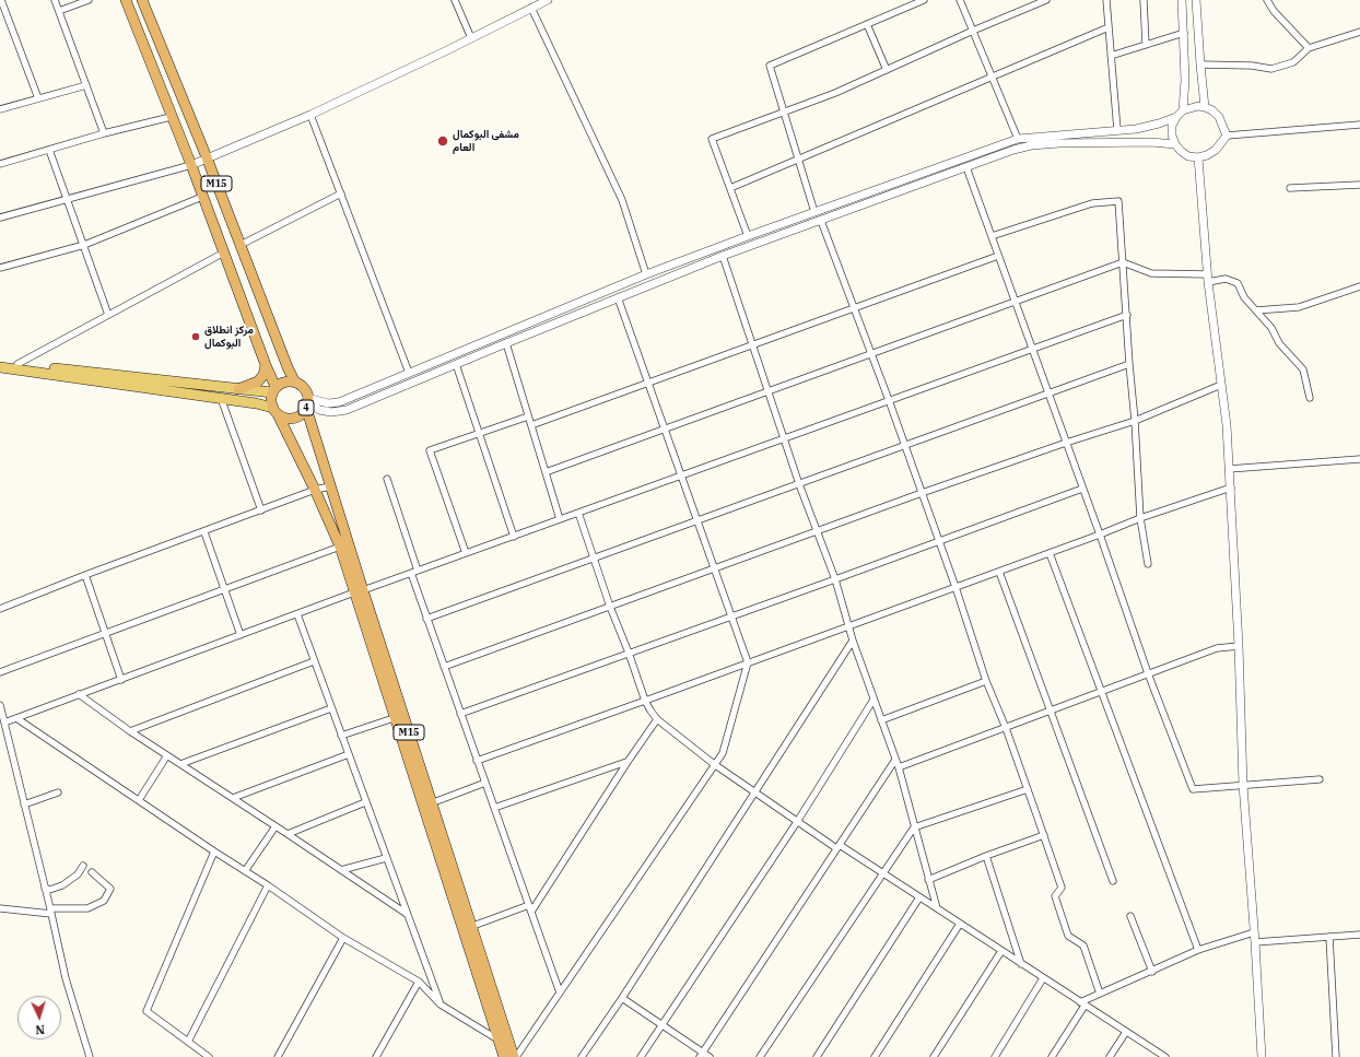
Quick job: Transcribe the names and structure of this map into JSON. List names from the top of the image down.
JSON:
{
  "streets": {
    "highway": ["M15", "4"]
  },
  "crossings": [
    ["M15", "4"]
  ],
  "places": ["مشفى البوكمال العام", "مركز انطلاق البوكمال"],
  "north": "bottom"
}
